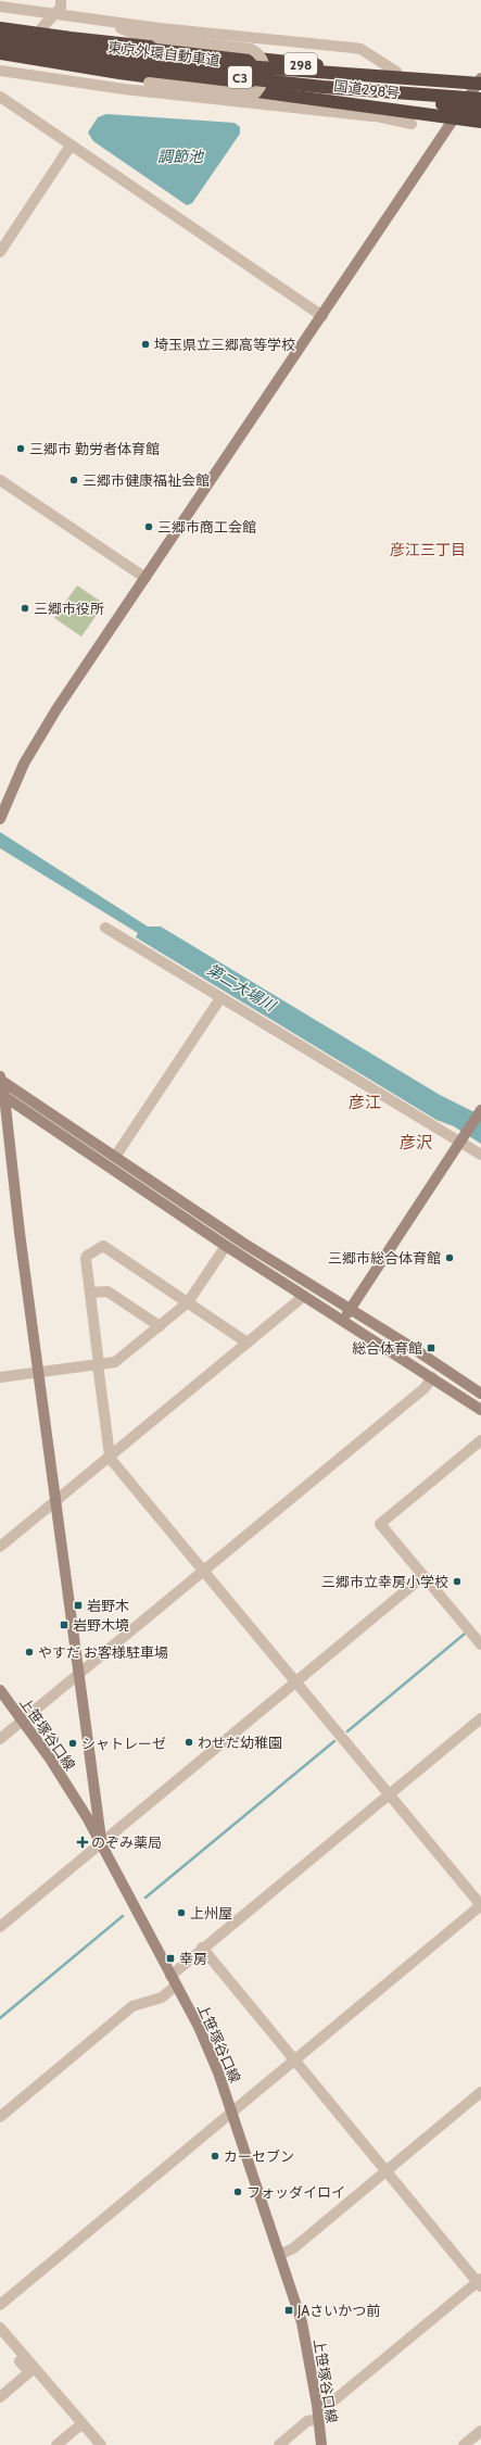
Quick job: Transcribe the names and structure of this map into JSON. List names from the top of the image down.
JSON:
{
  "streets": {
    "highway": [
      "東京外環自動車道",
      "298",
      "C3",
      "国道298号"
    ],
    "street": ["上笹塚谷口線"]
  },
  "districts": ["彦江三丁目", "彦江", "彦沢"],
  "water": ["調節池", "第二大場川"],
  "places": {
    "other": [
      "埼玉県立三郷高等学校",
      "三郷市 勤労者体育館",
      "三郷市健康福祉会館",
      "三郷市商工会館",
      "三郷市役所",
      "三郷市総合体育館",
      "三郷市立幸房小学校",
      "やすだ お客様駐車場",
      "わせだ幼稚園",
      "シャトレーゼ",
      "上州屋",
      "カーセブン",
      "フォッダイロイ"
    ],
    "transit": [
      "総合体育館",
      "岩野木",
      "岩野木境",
      "幸房",
      "JAさいかつ前"
    ],
    "health": ["のぞみ薬局"]
  }
}
